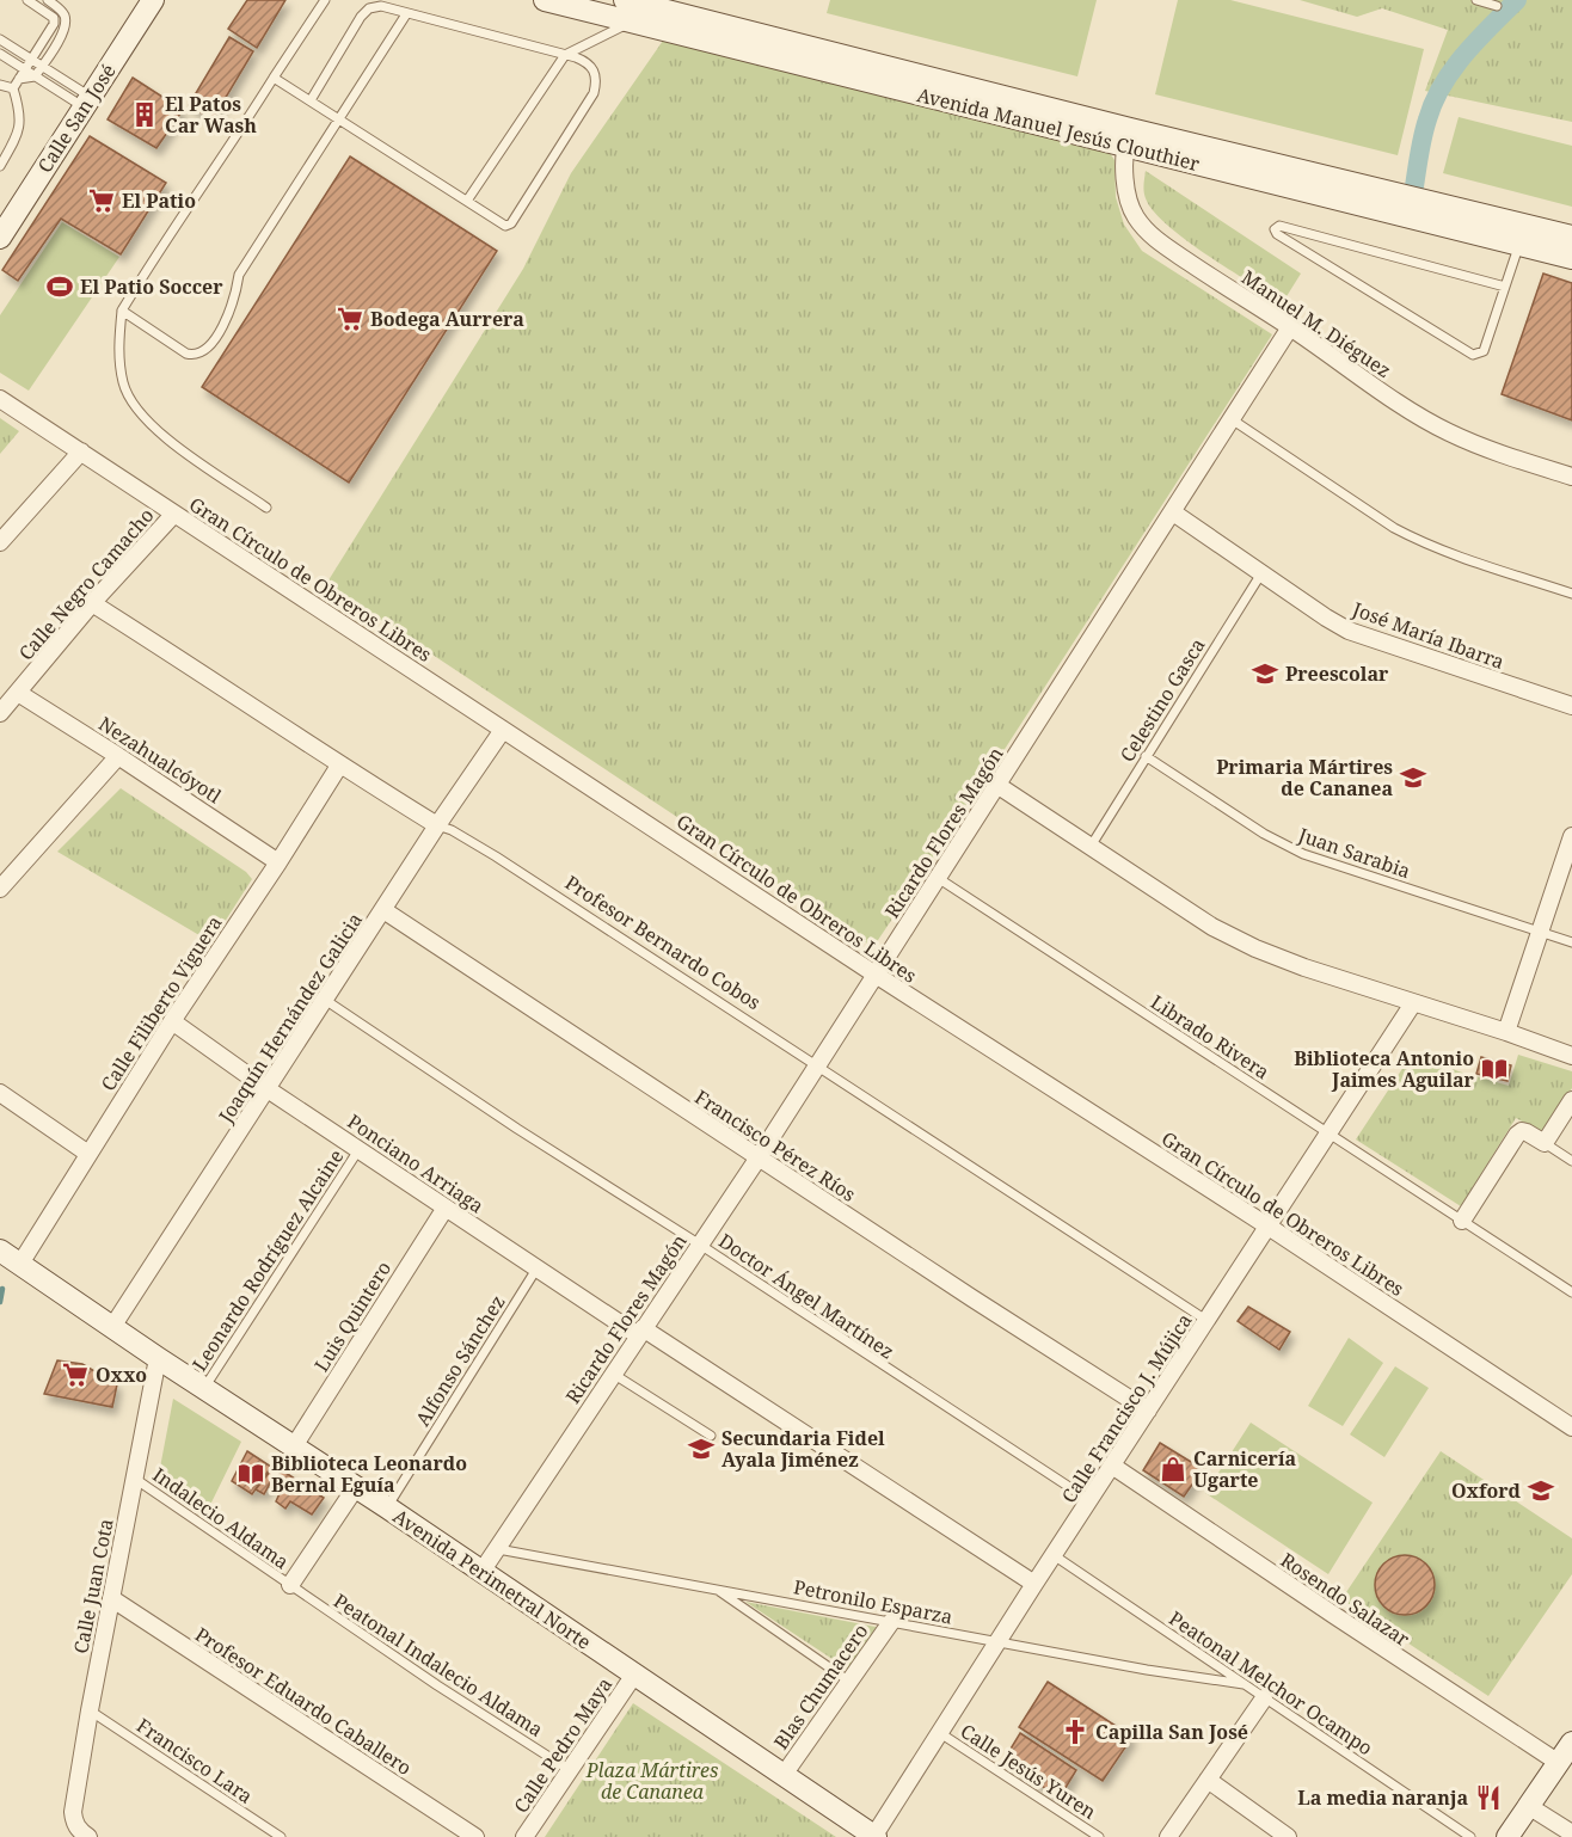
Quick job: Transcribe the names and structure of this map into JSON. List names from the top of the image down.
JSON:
{
  "streets": {
    "street": [
      "Calle San José",
      "Avenida Manuel Jesús Clouthier",
      "Manuel M. Diéguez",
      "Gran Círculo de Obreros Libres",
      "Calle Negro Camacho",
      "José María Ibarra",
      "Nezahualcóyotl",
      "Ricardo Flores Magón",
      "Profesor Bernardo Cobos",
      "Calle Filiberto Viguera",
      "Joaquín Hernández Galicia",
      "Francisco Pérez Ríos",
      "Ponciano Arriaga",
      "Luis Quintero",
      "Calle Francisco J. Mújica",
      "Avenida Perimetral Norte",
      "Calle Juan Cota",
      "Rosendo Salazar",
      "Blas Chumacero",
      "Profesor Eduardo Caballero",
      "Calle Pedro Maya"
    ],
    "lane": [
      "Celestino Gasca",
      "Juan Sarabia",
      "Librado Rivera",
      "Leonardo Rodríguez Alcaine",
      "Doctor Ángel Martínez",
      "Alfonso Sánchez",
      "Indalecio Aldama",
      "Petronilo Esparza",
      "Peatonal Indalecio Aldama",
      "Peatonal Melchor Ocampo",
      "Francisco Lara",
      "Calle Jesús Yuren"
    ]
  },
  "crossings": [
    ["Avenida Manuel Jesús Clouthier", "Manuel M. Diéguez"],
    ["Manuel M. Diéguez", "Ricardo Flores Magón"],
    ["Gran Círculo de Obreros Libres", "Calle Negro Camacho"],
    ["Gran Círculo de Obreros Libres", "Ricardo Flores Magón"],
    ["Gran Círculo de Obreros Libres", "Joaquín Hernández Galicia"],
    ["Gran Círculo de Obreros Libres", "Calle Francisco J. Mújica"],
    ["Calle Negro Camacho", "Nezahualcóyotl"],
    ["Calle Negro Camacho", "Profesor Bernardo Cobos"],
    ["José María Ibarra", "Celestino Gasca"],
    ["José María Ibarra", "Ricardo Flores Magón"],
    ["Celestino Gasca", "Juan Sarabia"],
    ["Nezahualcóyotl", "Calle Filiberto Viguera"],
    ["Ricardo Flores Magón", "Profesor Bernardo Cobos"],
    ["Ricardo Flores Magón", "Librado Rivera"],
    ["Ricardo Flores Magón", "Francisco Pérez Ríos"],
    ["Ricardo Flores Magón", "Ponciano Arriaga"],
    ["Ricardo Flores Magón", "Doctor Ángel Martínez"],
    ["Ricardo Flores Magón", "Avenida Perimetral Norte"],
    ["Ricardo Flores Magón", "Petronilo Esparza"],
    ["Profesor Bernardo Cobos", "Calle Filiberto Viguera"],
    ["Profesor Bernardo Cobos", "Joaquín Hernández Galicia"],
    ["Profesor Bernardo Cobos", "Calle Francisco J. Mújica"],
    ["Calle Filiberto Viguera", "Ponciano Arriaga"],
    ["Calle Filiberto Viguera", "Avenida Perimetral Norte"],
    ["Joaquín Hernández Galicia", "Francisco Pérez Ríos"],
    ["Joaquín Hernández Galicia", "Ponciano Arriaga"],
    ["Joaquín Hernández Galicia", "Doctor Ángel Martínez"],
    ["Joaquín Hernández Galicia", "Avenida Perimetral Norte"],
    ["Librado Rivera", "Calle Francisco J. Mújica"],
    ["Francisco Pérez Ríos", "Calle Francisco J. Mújica"],
    ["Ponciano Arriaga", "Leonardo Rodríguez Alcaine"],
    ["Ponciano Arriaga", "Luis Quintero"],
    ["Ponciano Arriaga", "Alfonso Sánchez"],
    ["Ponciano Arriaga", "Calle Francisco J. Mújica"],
    ["Leonardo Rodríguez Alcaine", "Avenida Perimetral Norte"],
    ["Doctor Ángel Martínez", "Calle Francisco J. Mújica"],
    ["Luis Quintero", "Avenida Perimetral Norte"],
    ["Alfonso Sánchez", "Avenida Perimetral Norte"],
    ["Calle Francisco J. Mújica", "Avenida Perimetral Norte"],
    ["Calle Francisco J. Mújica", "Rosendo Salazar"],
    ["Calle Francisco J. Mújica", "Petronilo Esparza"],
    ["Calle Francisco J. Mújica", "Peatonal Melchor Ocampo"],
    ["Calle Francisco J. Mújica", "Calle Jesús Yuren"],
    ["Indalecio Aldama", "Calle Juan Cota"],
    ["Indalecio Aldama", "Peatonal Indalecio Aldama"],
    ["Avenida Perimetral Norte", "Calle Juan Cota"],
    ["Avenida Perimetral Norte", "Blas Chumacero"],
    ["Avenida Perimetral Norte", "Calle Pedro Maya"],
    ["Calle Juan Cota", "Profesor Eduardo Caballero"],
    ["Calle Juan Cota", "Francisco Lara"],
    ["Petronilo Esparza", "Peatonal Melchor Ocampo"],
    ["Petronilo Esparza", "Blas Chumacero"],
    ["Peatonal Indalecio Aldama", "Calle Pedro Maya"]
  ],
  "parks": ["Plaza Mártires de Cananea"],
  "places": {
    "building": ["El Patos Car Wash"],
    "supermarket": ["El Patio", "Bodega Aurrera", "Oxxo"],
    "sports": ["El Patio Soccer"],
    "school or university": [
      "Preescolar",
      "Primaria Mártires de Cananea",
      "Secundaria Fidel Ayala Jiménez",
      "Oxford"
    ],
    "library": ["Biblioteca Antonio Jaimes Aguilar", "Biblioteca Leonardo Bernal Eguía"],
    "shop": ["Carnicería Ugarte"],
    "church": ["Capilla San José"],
    "restaurant": ["La media naranja"]
  }
}
